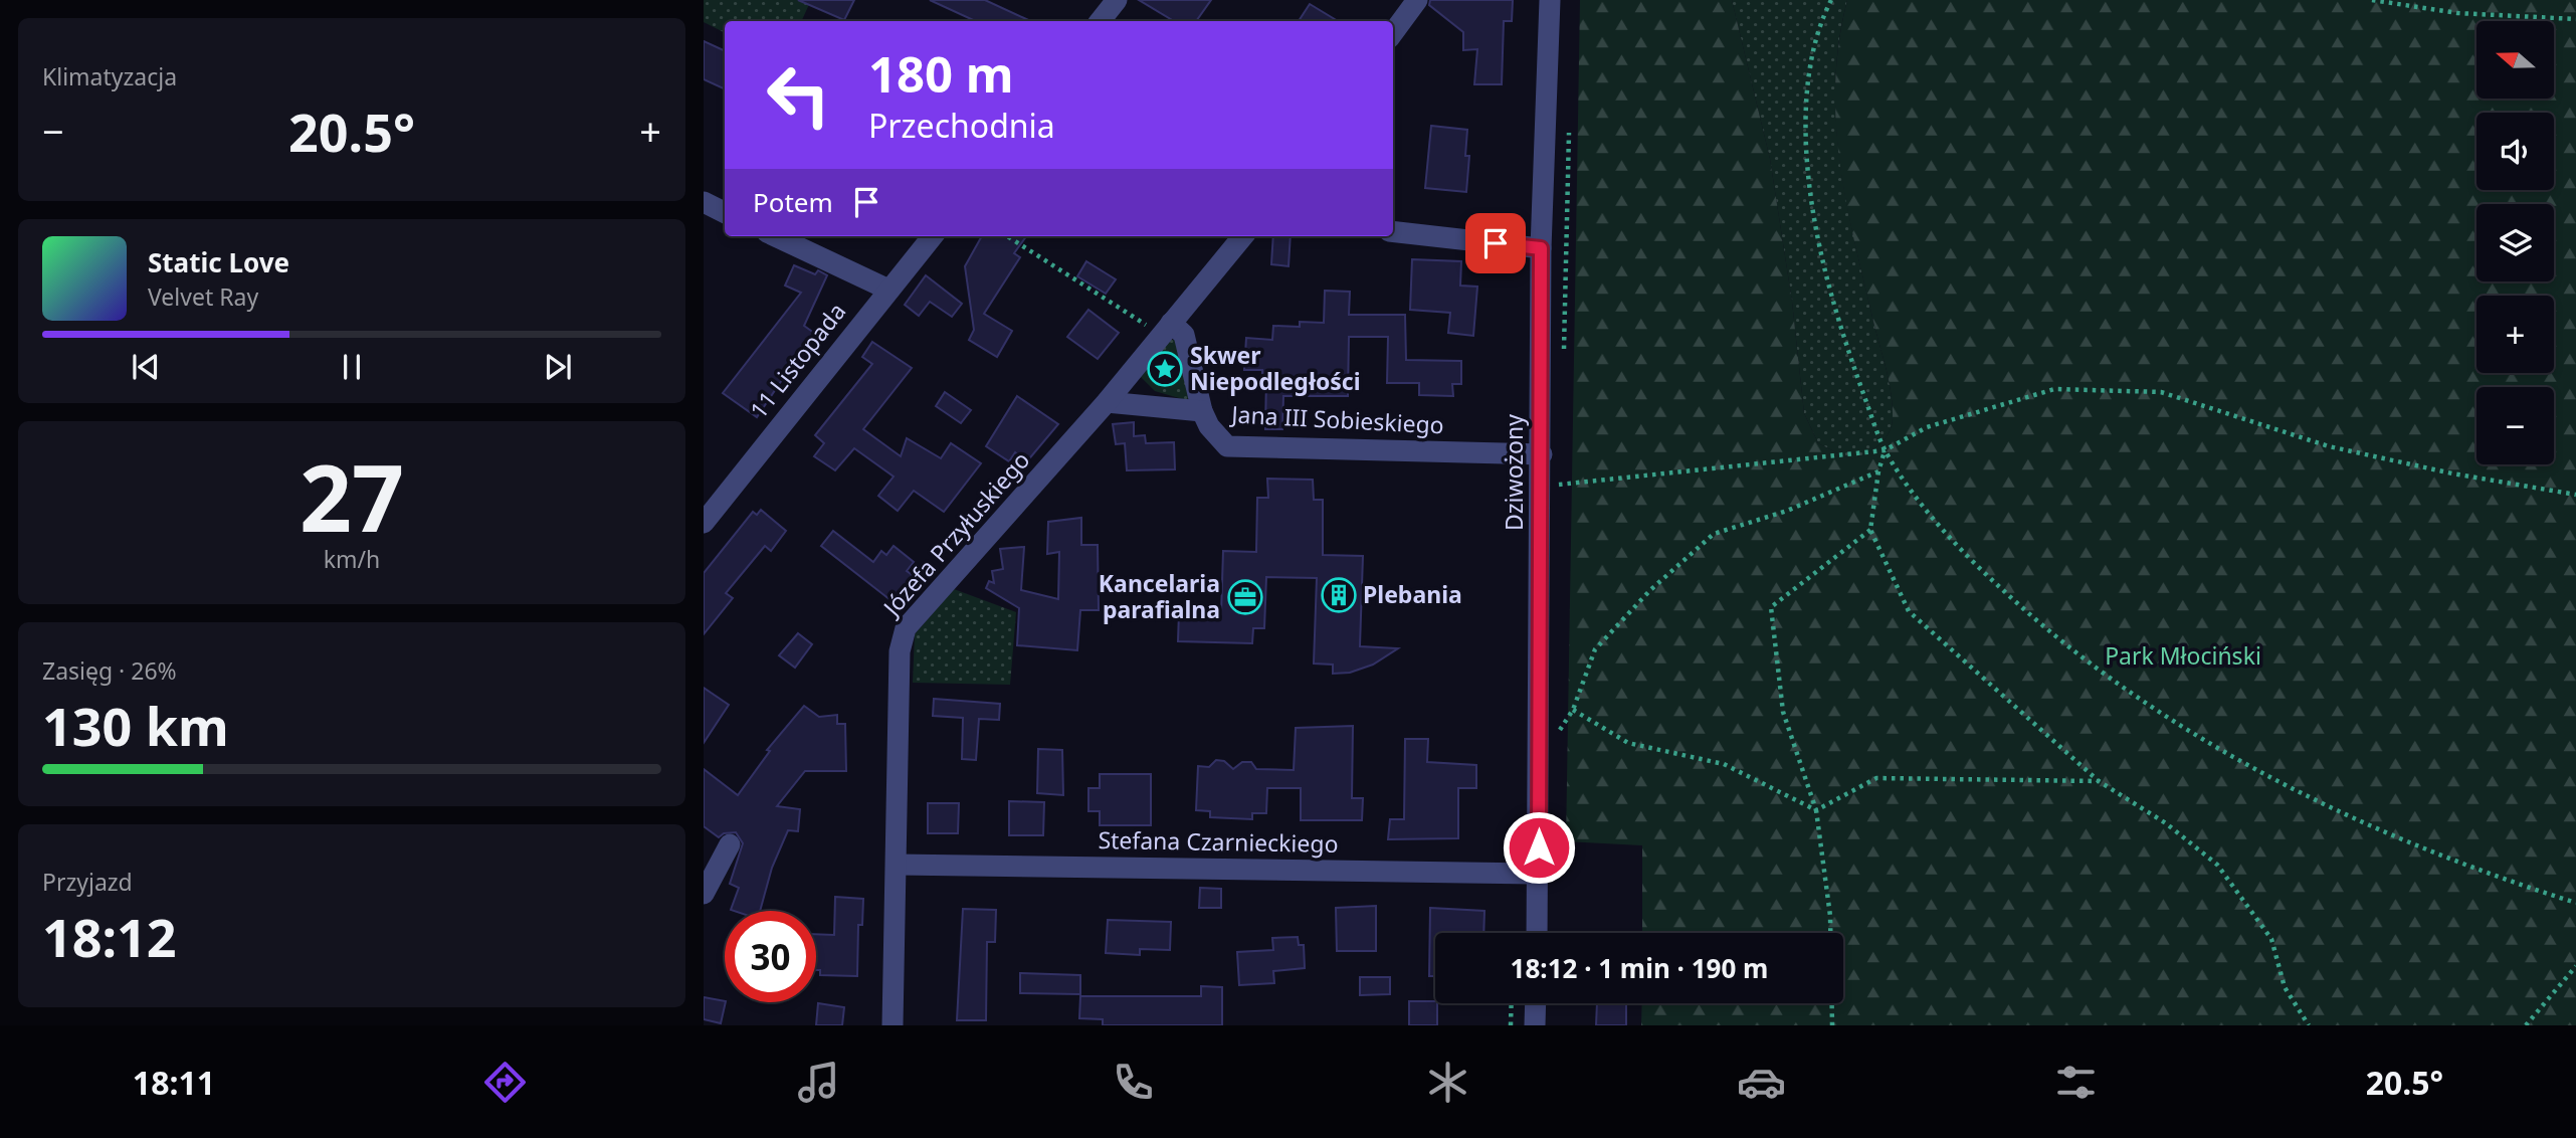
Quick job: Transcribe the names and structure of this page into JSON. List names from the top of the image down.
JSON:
{
  "streets": {
    "street": [
      "11 Listopada",
      "Jana III Sobieskiego",
      "Dziwożony",
      "Józefa Przyłuskiego",
      "Stefana Czarnieckiego"
    ]
  },
  "crossings": [
    ["Jana III Sobieskiego", "Dziwożony"],
    ["Jana III Sobieskiego", "Józefa Przyłuskiego"],
    ["Dziwożony", "Stefana Czarnieckiego"],
    ["Józefa Przyłuskiego", "Stefana Czarnieckiego"]
  ],
  "parks": ["Park Młociński"],
  "places": {
    "place": ["Skwer Niepodległości"],
    "building": ["Plebania"],
    "office": ["Kancelaria parafialna"]
  },
  "north": "left",
  "page": {
    "tile": [
      "Klimatyzacja",
      ["27", "km/h"],
      ["Zasięg · 26%", "130 km"],
      ["Przyjazd", "18:12"]
    ],
    "map_buttons": ["+", "−"],
    "turn": ["180 m", "Przechodnia"],
    "heat": ["−", "20.5°", "+"],
    "then": "Potem",
    "song": ["Static Love", "Velvet Ray"],
    "limit": "30",
    "trip": "18:12 · 1 min · 190 m",
    "tabs": ["18:11", "20.5°"]
  }
}
